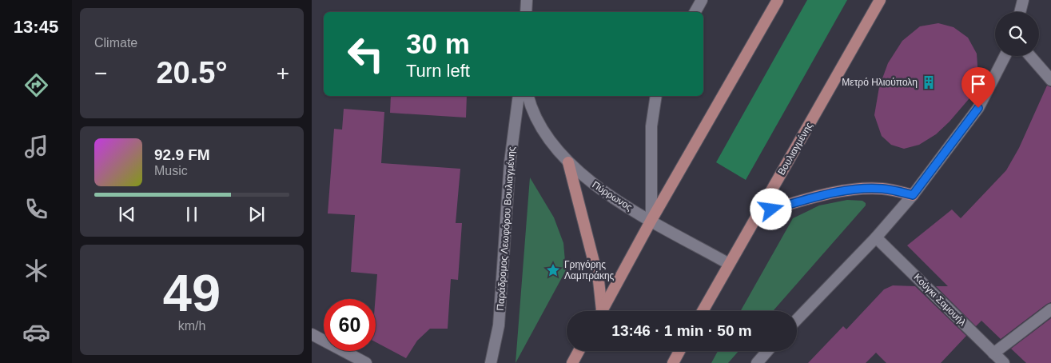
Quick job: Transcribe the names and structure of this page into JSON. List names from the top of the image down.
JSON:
{
  "streets": {
    "main road": ["Βουλιαγμένης"],
    "street": ["Πύρρωνος", "Παράδρομος Λεωφόρου Βουλιαγμένης", "Κούγκι Σαμουήλ"]
  },
  "crossings": [
    ["Βουλιαγμένης", "Πύρρωνος"]
  ],
  "places": {
    "building": ["Μετρό Ηλιούπολη"],
    "place": ["Γρηγόρης Λαμπράκης"]
  },
  "page": {
    "tabs": "13:45",
    "tile": [
      "Climate",
      ["49", "km/h"]
    ],
    "turn": ["30 m", "Turn left"],
    "heat": ["−", "20.5°", "+"],
    "song": ["92.9 FM", "Music"],
    "limit": "60",
    "trip": "13:46 · 1 min · 50 m"
  }
}
